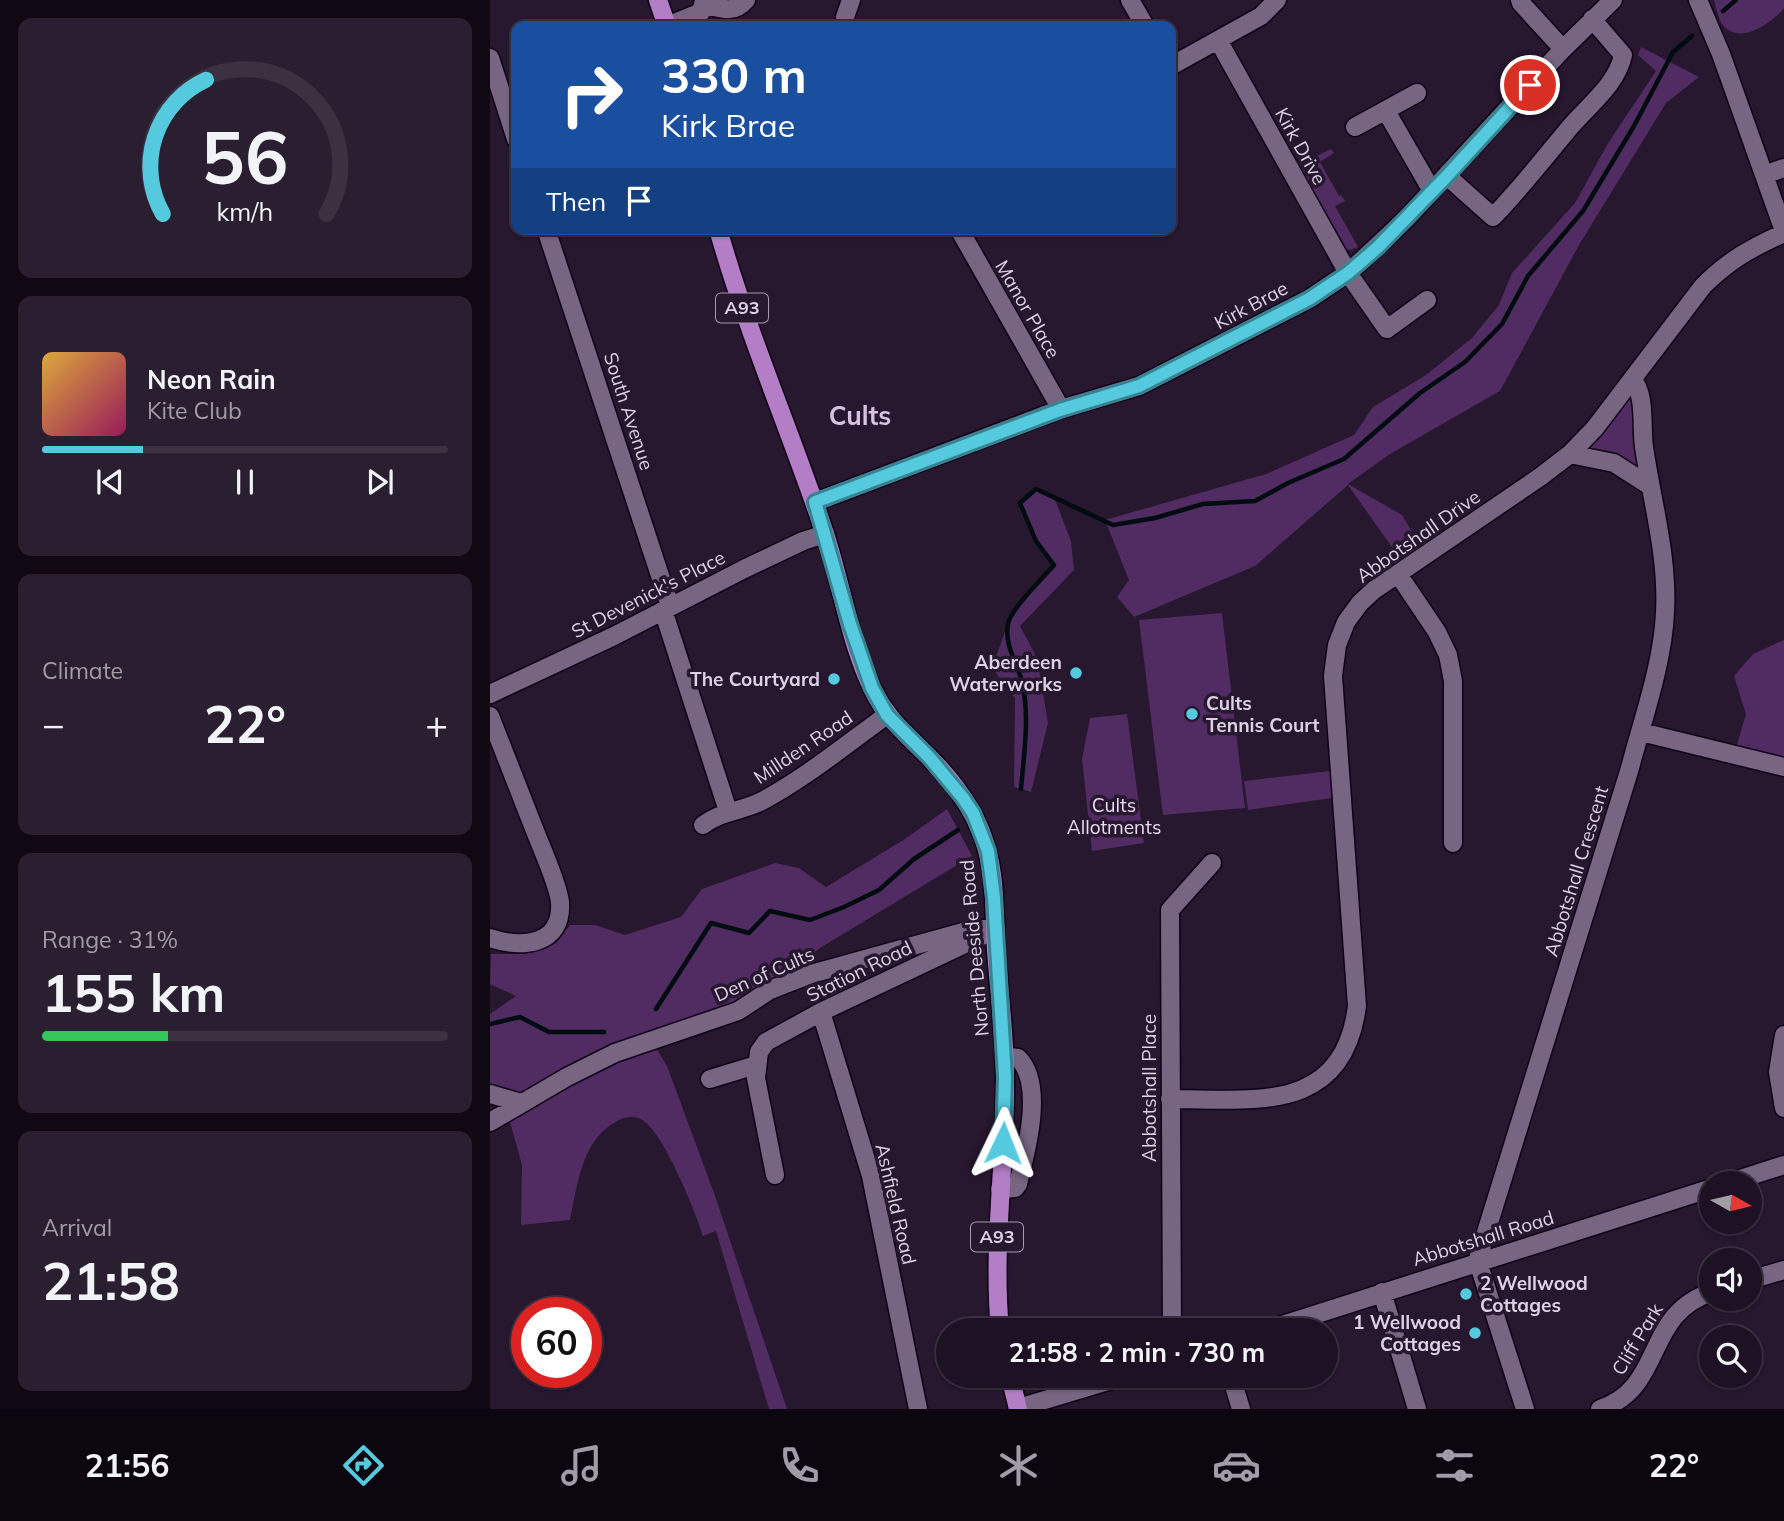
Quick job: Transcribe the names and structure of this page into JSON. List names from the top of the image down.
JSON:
{
  "streets": {
    "main road": ["A93", "North Deeside Road"],
    "street": [
      "Kirk Drive",
      "Kirk Brae",
      "Manor Place",
      "South Avenue",
      "Abbotshall Drive",
      "St Devenick's Place",
      "Millden Road",
      "Abbotshall Crescent",
      "Station Road",
      "Den of Cults",
      "Abbotshall Place",
      "Ashfield Road",
      "Abbotshall Road",
      "Cliff Park"
    ]
  },
  "crossings": [
    ["Kirk Drive", "Kirk Brae"],
    ["Kirk Brae", "Manor Place"],
    ["Kirk Brae", "North Deeside Road"],
    ["South Avenue", "St Devenick's Place"],
    ["South Avenue", "Millden Road"],
    ["Abbotshall Drive", "Abbotshall Crescent"],
    ["Abbotshall Drive", "Abbotshall Place"],
    ["St Devenick's Place", "North Deeside Road"],
    ["Millden Road", "North Deeside Road"],
    ["Abbotshall Crescent", "Abbotshall Road"],
    ["North Deeside Road", "Station Road"],
    ["North Deeside Road", "Den of Cults"],
    ["Station Road", "Den of Cults"],
    ["Station Road", "Ashfield Road"]
  ],
  "districts": ["Cults"],
  "parks": ["Cults Allotments"],
  "places": [
    "Aberdeen Waterworks",
    "The Courtyard",
    "Cults Tennis Court",
    "2 Wellwood Cottages",
    "1 Wellwood Cottages"
  ],
  "north": "right",
  "page": {
    "turn": ["330 m", "Kirk Brae"],
    "then": "Then",
    "song": ["Neon Rain", "Kite Club"],
    "tile": [
      "Climate",
      ["Range · 31%", "155 km"],
      ["Arrival", "21:58"]
    ],
    "heat": ["−", "22°", "+"],
    "limit": "60",
    "trip": "21:58 · 2 min · 730 m",
    "tabs": ["21:56", "22°"],
    "gauge": ["56", "km/h"]
  }
}
